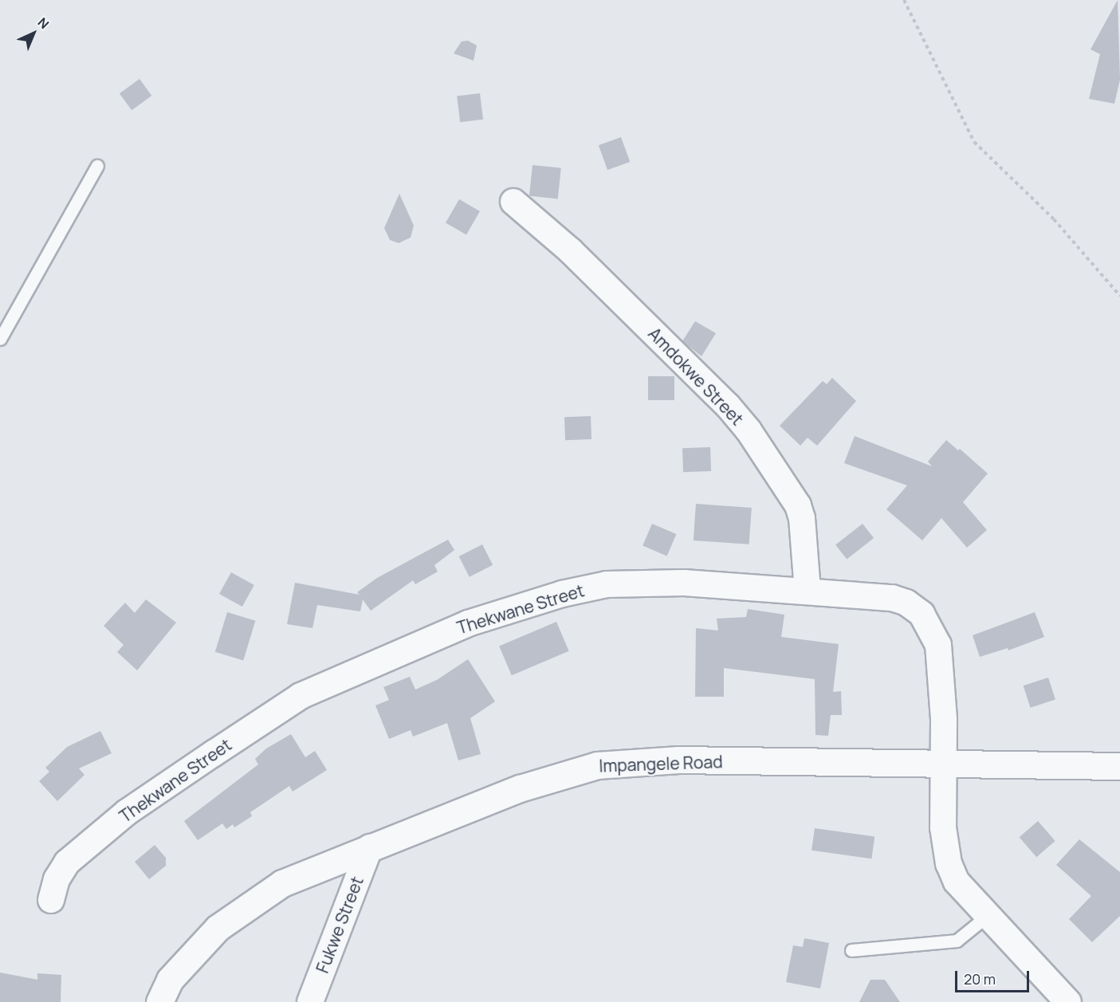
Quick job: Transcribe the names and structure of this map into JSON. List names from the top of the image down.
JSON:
{
  "streets": {
    "street": [
      "Amdokwe Street",
      "Thekwane Street",
      "Impangele Road",
      "Fukwe Street"
    ]
  },
  "crossings": [
    ["Amdokwe Street", "Thekwane Street"],
    ["Thekwane Street", "Impangele Road"],
    ["Impangele Road", "Fukwe Street"]
  ],
  "scale_bar": "20 m",
  "north": "top right"
}
